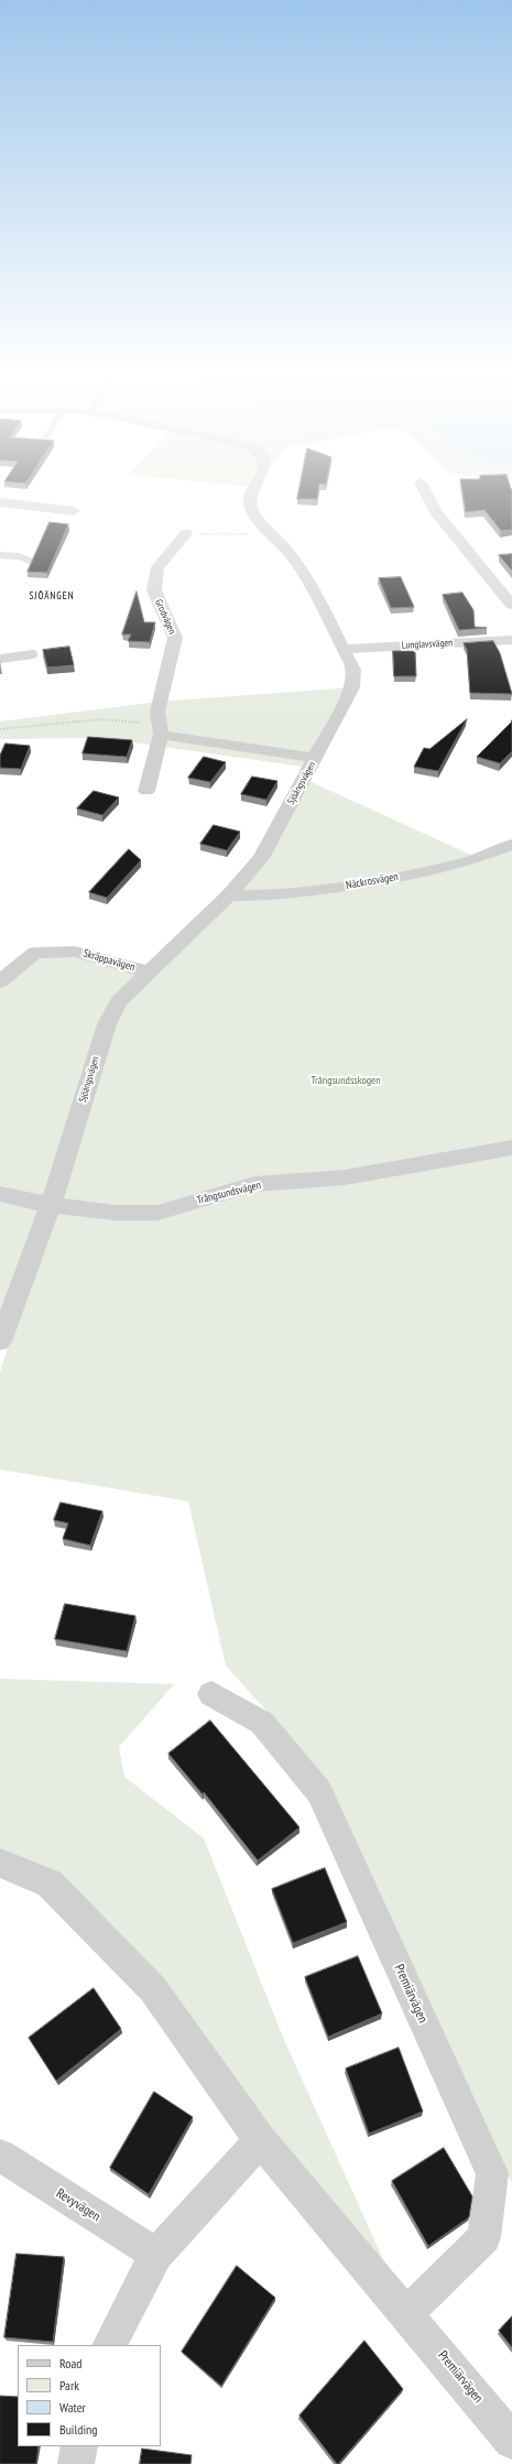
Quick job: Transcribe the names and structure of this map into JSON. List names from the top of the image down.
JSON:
{
  "streets": {
    "street": [
      "Grodvägen",
      "Lunglavsvägen",
      "Sjöängsvägen",
      "Näckrosvägen",
      "Skräppavägen",
      "Trångsundsvägen",
      "Premiärvägen",
      "Revyvägen"
    ]
  },
  "crossings": [
    ["Lunglavsvägen", "Sjöängsvägen"],
    ["Sjöängsvägen", "Näckrosvägen"],
    ["Sjöängsvägen", "Skräppavägen"],
    ["Sjöängsvägen", "Trångsundsvägen"]
  ],
  "districts": ["SJÖÄNGEN"],
  "parks": ["Trångsundsskogen"],
  "legend": [
    "Road",
    "Park",
    "Water",
    "Building"
  ]
}
